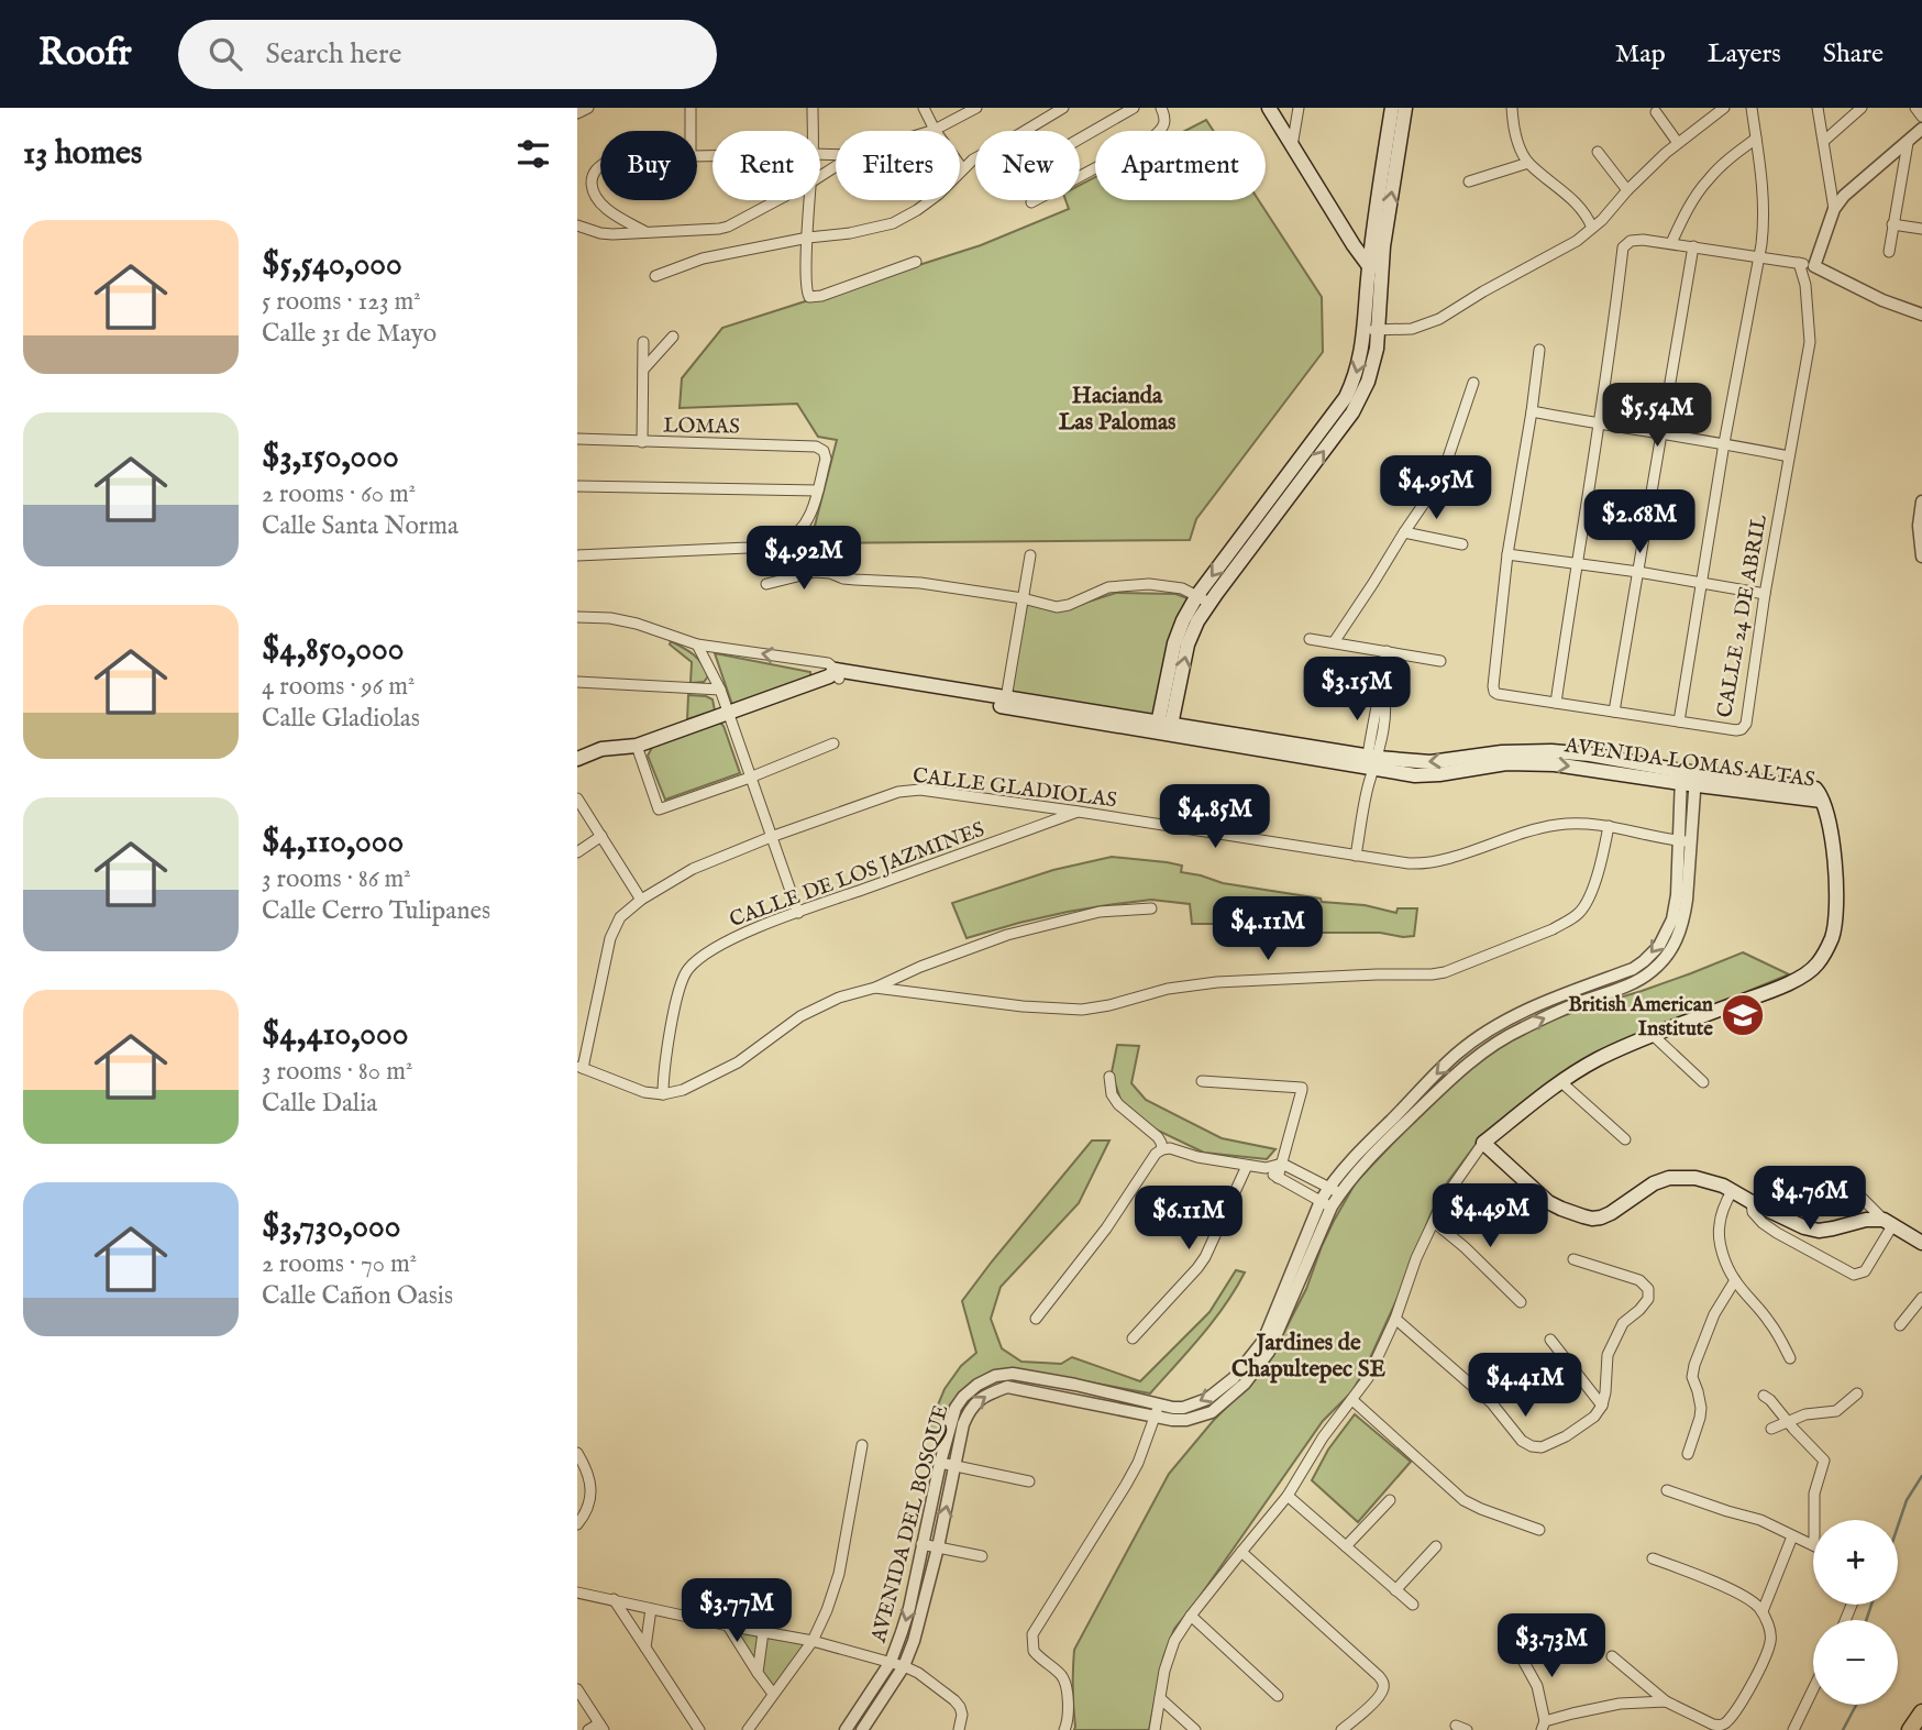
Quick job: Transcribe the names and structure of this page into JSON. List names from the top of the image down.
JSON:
{
  "streets": {
    "main road": ["AVENIDA LOMAS ALTAS"],
    "street": [
      "LOMAS",
      "CALLE 24 DE ABRIL",
      "CALLE GLADIOLAS",
      "CALLE DE LOS JAZMINES",
      "AVENIDA DEL BOSQUE"
    ]
  },
  "crossings": [
    ["AVENIDA LOMAS ALTAS", "AVENIDA DEL BOSQUE"],
    ["CALLE GLADIOLAS", "CALLE DE LOS JAZMINES"],
    ["CALLE GLADIOLAS", "AVENIDA DEL BOSQUE"]
  ],
  "districts": ["Hacianda Las Palomas", "Jardines de Chapultepec SE"],
  "places": {
    "school or university": ["British American Institute"]
  },
  "page": {
    "header": "Roofr",
    "search": "Search here",
    "nav": ["Map", "Layers", "Share"],
    "heading": "13 homes",
    "chip": [
      "Buy",
      "Rent",
      "Filters",
      "New",
      "Apartment"
    ],
    "list": [
      {
        "name": "$5,540,000",
        "note": "5 rooms · 123 m² · Calle 31 de Mayo"
      },
      {
        "name": "$3,150,000",
        "note": "2 rooms · 60 m² · Calle Santa Norma"
      },
      {
        "name": "$4,850,000",
        "note": "4 rooms · 96 m² · Calle Gladiolas"
      },
      {
        "name": "$4,110,000",
        "note": "3 rooms · 86 m² · Calle Cerro Tulipanes"
      },
      {
        "name": "$4,410,000",
        "note": "3 rooms · 80 m² · Calle Dalia"
      },
      {
        "name": "$3,730,000",
        "note": "2 rooms · 70 m² · Calle Cañon Oasis"
      }
    ],
    "price": [
      "$5.54M",
      "$4.95M",
      "$2.68M",
      "$4.92M",
      "$3.15M",
      "$4.85M",
      "$4.11M",
      "$4.76M",
      "$4.49M",
      "$6.11M",
      "$4.41M",
      "$3.77M",
      "$3.73M"
    ],
    "map_buttons": ["+", "−"]
  }
}
